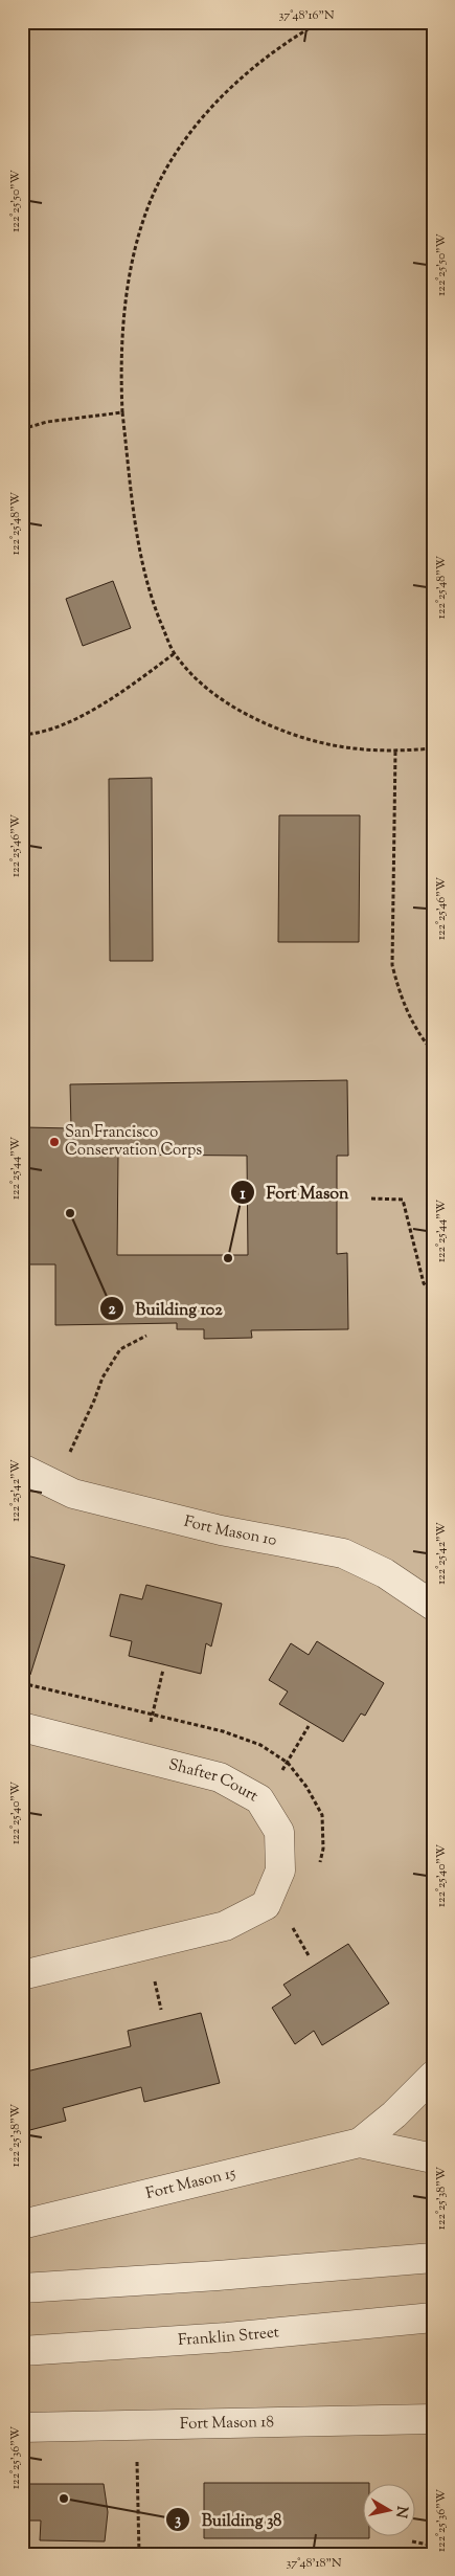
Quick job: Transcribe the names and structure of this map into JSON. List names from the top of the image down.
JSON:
{
  "streets": {
    "street": [
      "Fort Mason 10",
      "Shafter Court",
      "Fort Mason 15",
      "Franklin Street",
      "Fort Mason 18"
    ]
  },
  "places": [
    "San Francisco Conservation Corps",
    "Building 102",
    "Fort Mason",
    "Building 38"
  ],
  "north": "right",
  "coordinates": [
    "37°48'16\"N",
    "122°25'50\"W",
    "122°25'48\"W",
    "122°25'46\"W",
    "122°25'44\"W",
    "122°25'42\"W",
    "122°25'40\"W",
    "122°25'38\"W",
    "122°25'36\"W",
    "37°48'18\"N"
  ]
}
